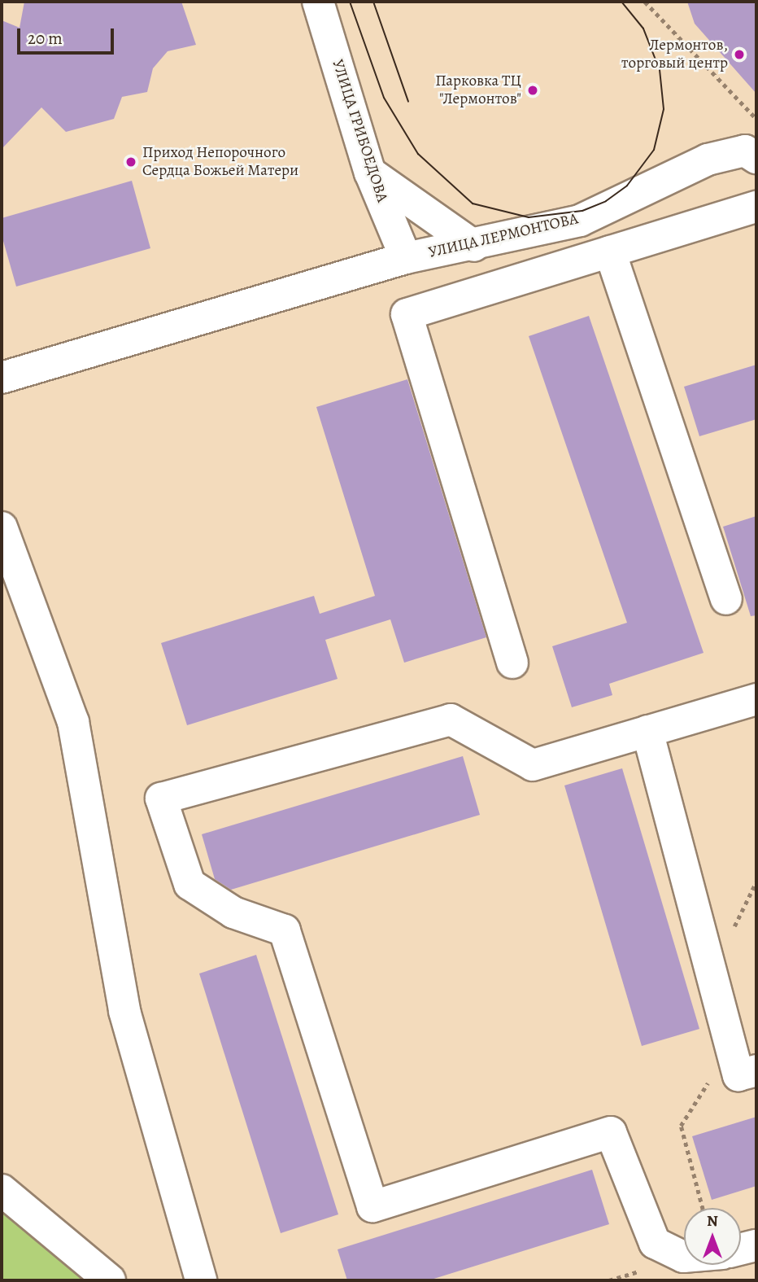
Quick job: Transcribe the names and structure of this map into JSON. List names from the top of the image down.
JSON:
{
  "streets": {
    "street": ["УЛИЦА ГРИБОЕДОВА", "УЛИЦА ЛЕРМОНТОВА"]
  },
  "crossings": [
    ["УЛИЦА ГРИБОЕДОВА", "УЛИЦА ЛЕРМОНТОВА"]
  ],
  "places": ["Лермонтов, торговый центр", "Парковка ТЦ \"Лермонтов\"", "Приход Непорочного Сердца Божьей Матери"],
  "scale_bar": "20 m",
  "north": "top"
}
